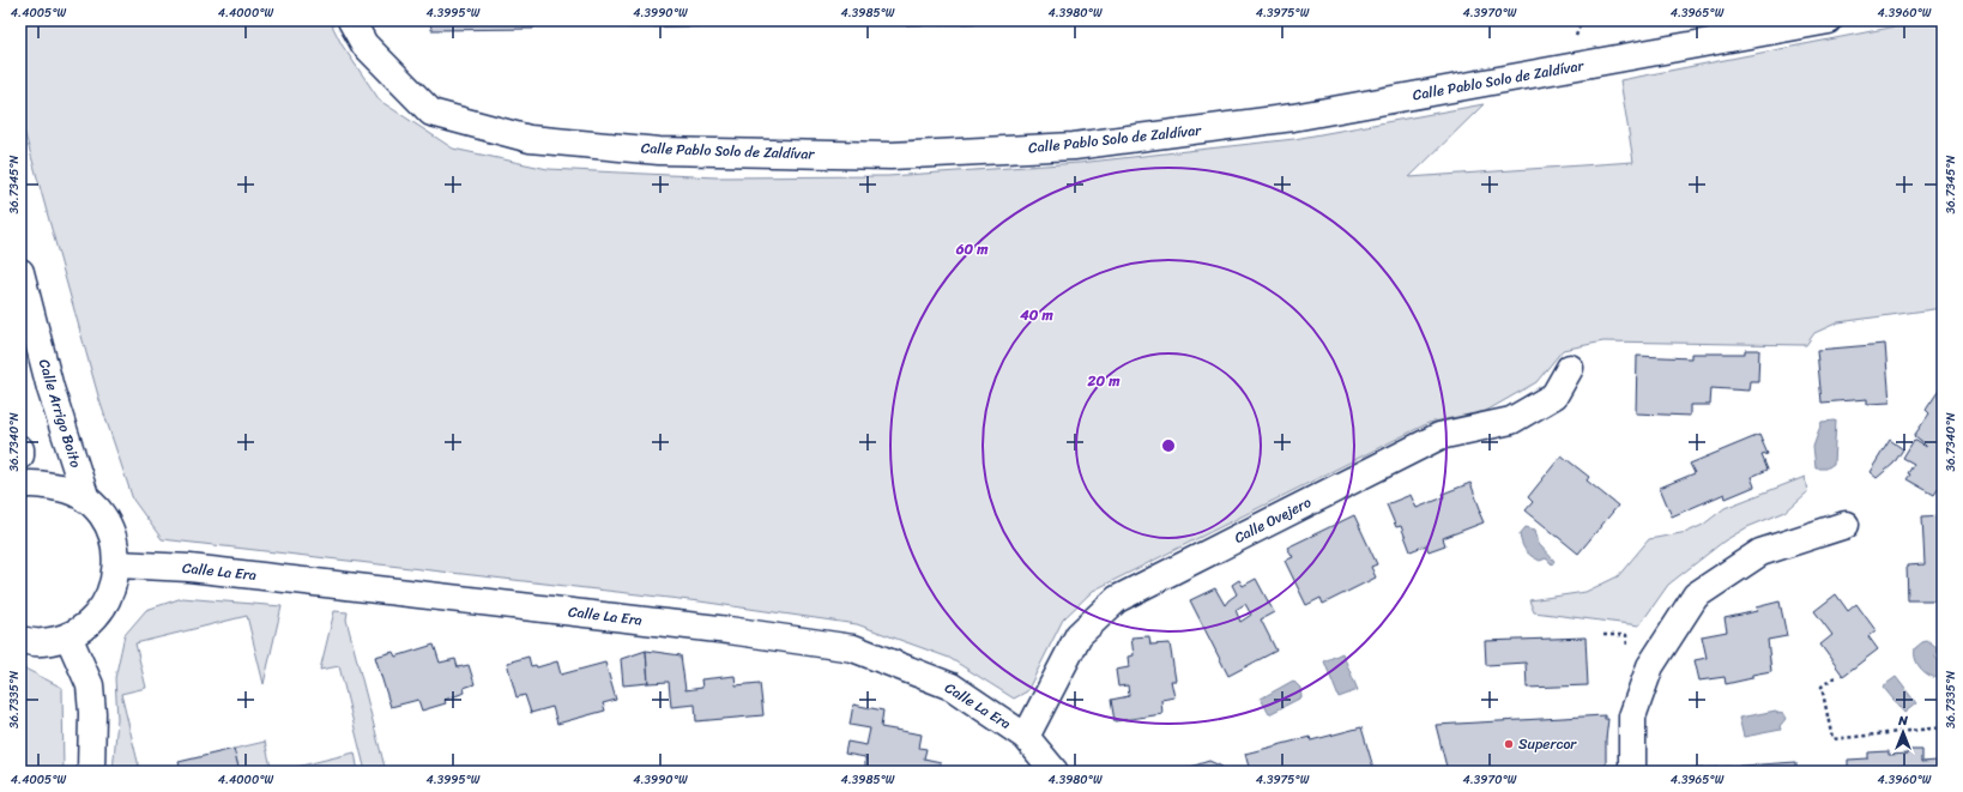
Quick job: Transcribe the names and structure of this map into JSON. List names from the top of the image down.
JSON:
{
  "streets": {
    "street": [
      "Calle Pablo Solo de Zaldívar",
      "Calle Arrigo Boito",
      "Calle Ovejero",
      "Calle La Era"
    ]
  },
  "crossings": [
    ["Calle Ovejero", "Calle La Era"]
  ],
  "places": ["Supercor"],
  "north": "top",
  "coordinates": [
    "4.4005°W",
    "4.4000°W",
    "4.3995°W",
    "4.3990°W",
    "4.3985°W",
    "4.3980°W",
    "4.3975°W",
    "4.3970°W",
    "4.3965°W",
    "4.3960°W",
    "36.7345°N",
    "36.7340°N",
    "36.7335°N"
  ],
  "rings": ["60 m", "40 m", "20 m"]
}
